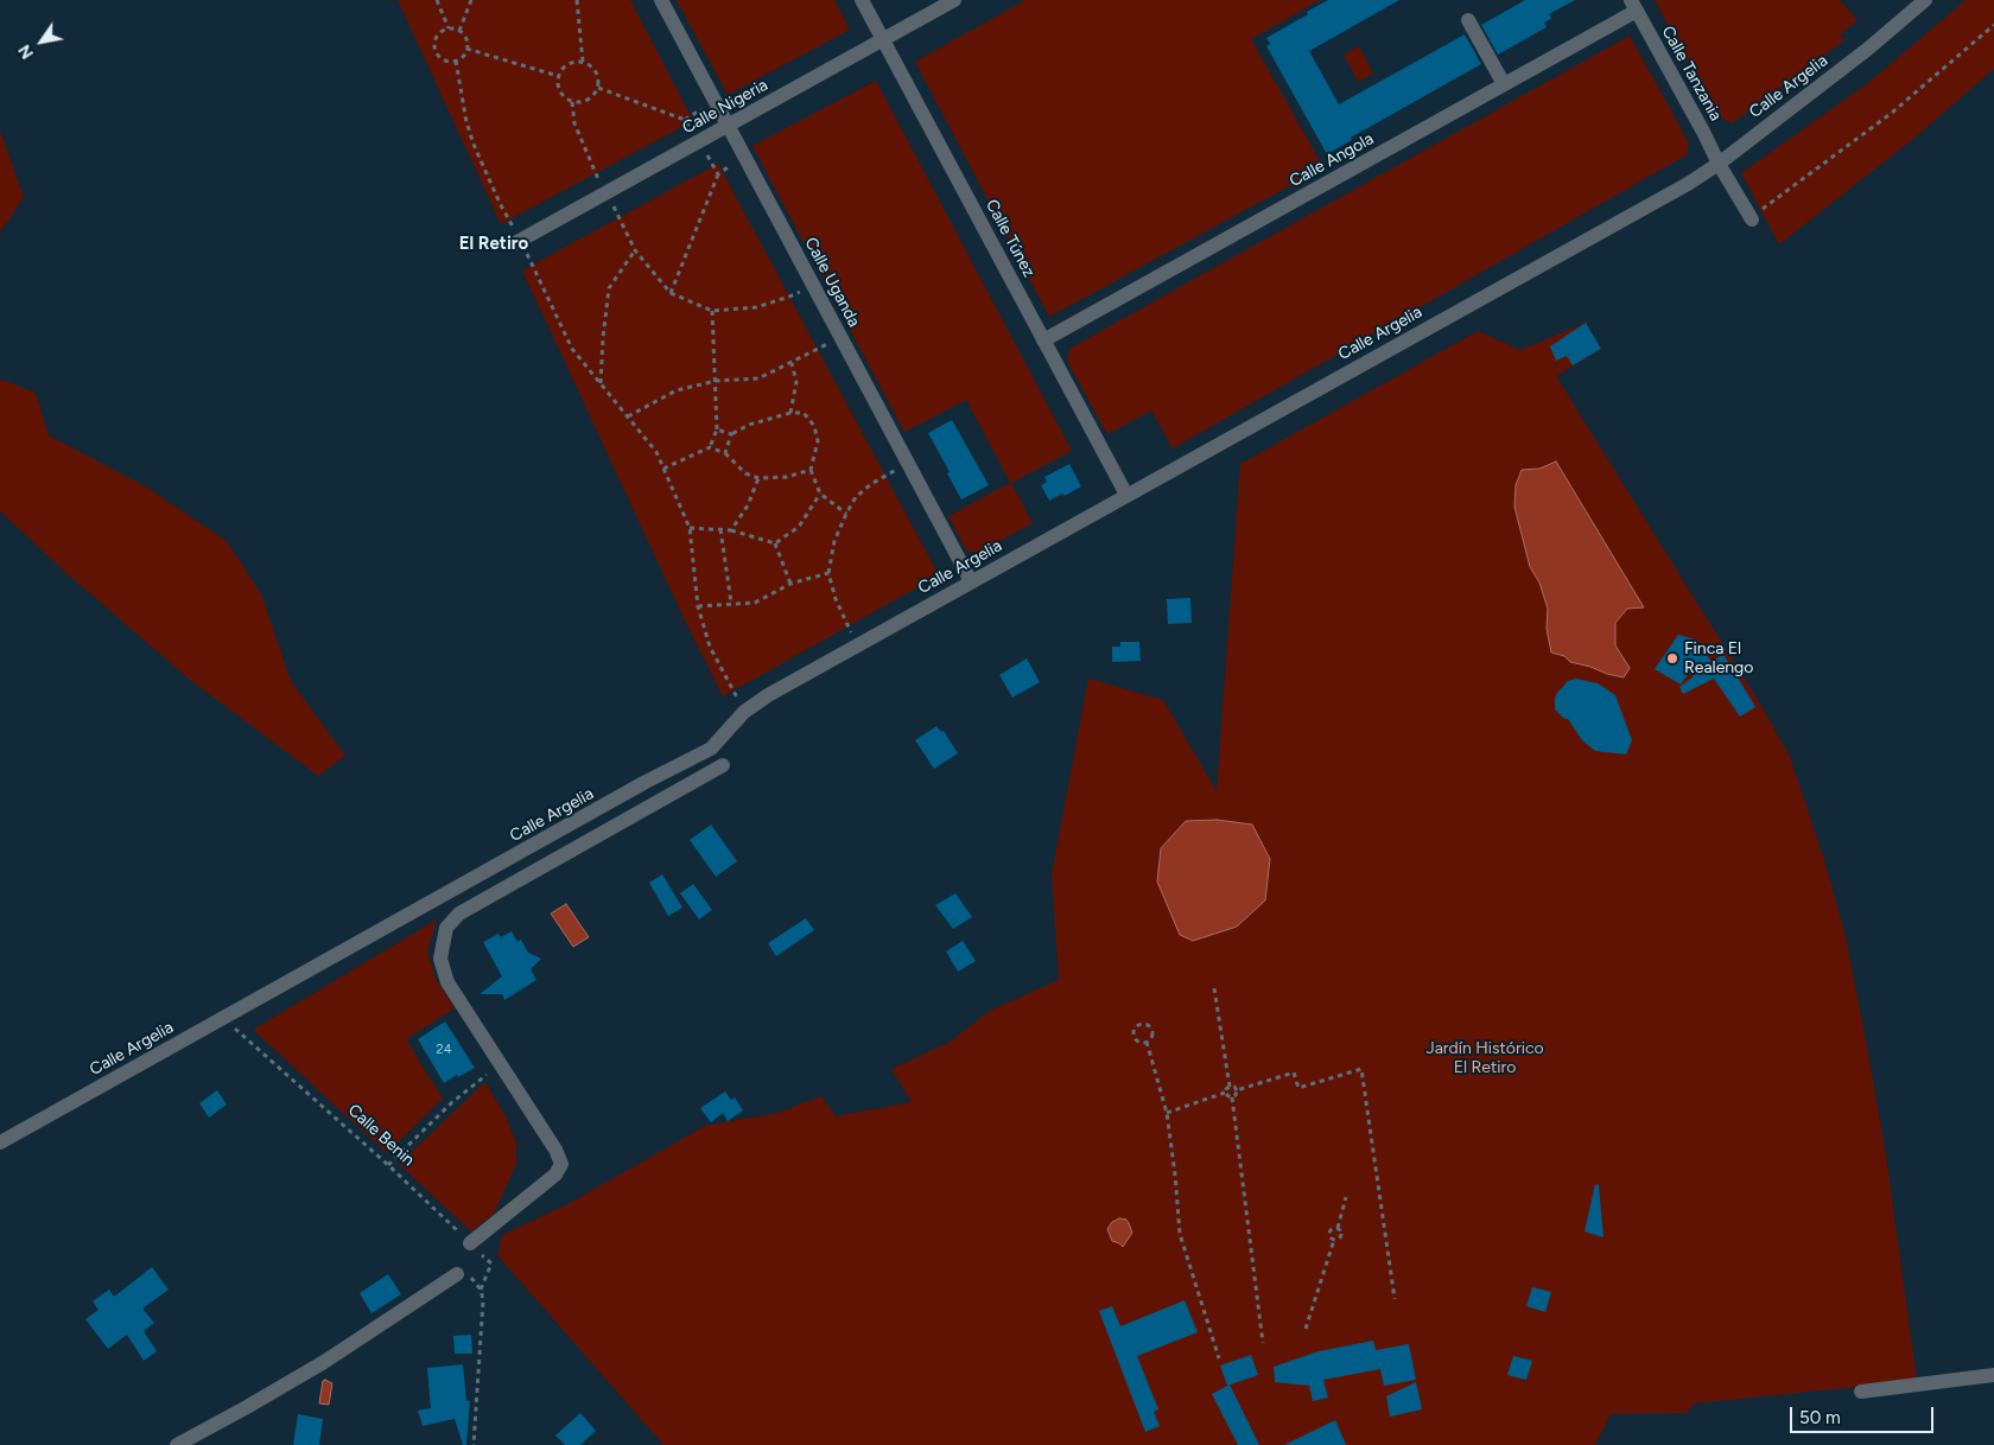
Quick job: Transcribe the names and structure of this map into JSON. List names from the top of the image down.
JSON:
{
  "streets": {
    "street": [
      "Calle Tanzania",
      "Calle Argelia",
      "Calle Nigeria",
      "Calle Angola",
      "Calle Túnez",
      "Calle Uganda"
    ],
    "path": ["Calle Benin"]
  },
  "crossings": [
    ["Calle Tanzania", "Calle Argelia"],
    ["Calle Tanzania", "Calle Angola"],
    ["Calle Argelia", "Calle Túnez"],
    ["Calle Argelia", "Calle Uganda"],
    ["Calle Argelia", "Calle Benin"],
    ["Calle Nigeria", "Calle Túnez"],
    ["Calle Nigeria", "Calle Uganda"],
    ["Calle Angola", "Calle Túnez"]
  ],
  "districts": ["El Retiro"],
  "parks": ["Jardín Histórico El Retiro"],
  "places": ["Finca El Realengo"],
  "house_numbers": ["24"],
  "scale_bar": "50 m",
  "north": "bottom left"
}
